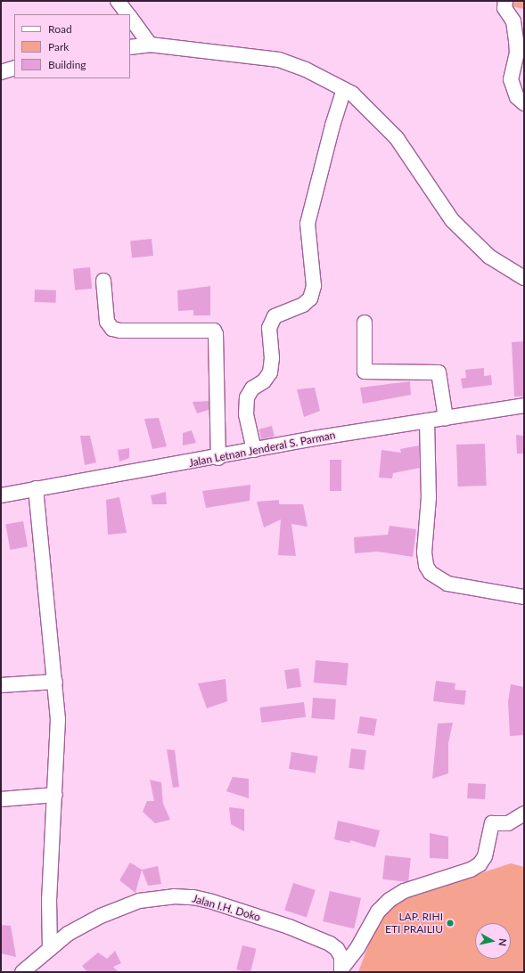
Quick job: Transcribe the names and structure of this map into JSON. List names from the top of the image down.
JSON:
{
  "streets": {
    "street": ["Jalan Letnan Jenderal S. Parman", "Jalan I.H. Doko"]
  },
  "places": ["LAP. RIHI ETI PRAILIU"],
  "legend": ["Road", "Park", "Building"],
  "north": "right"
}
